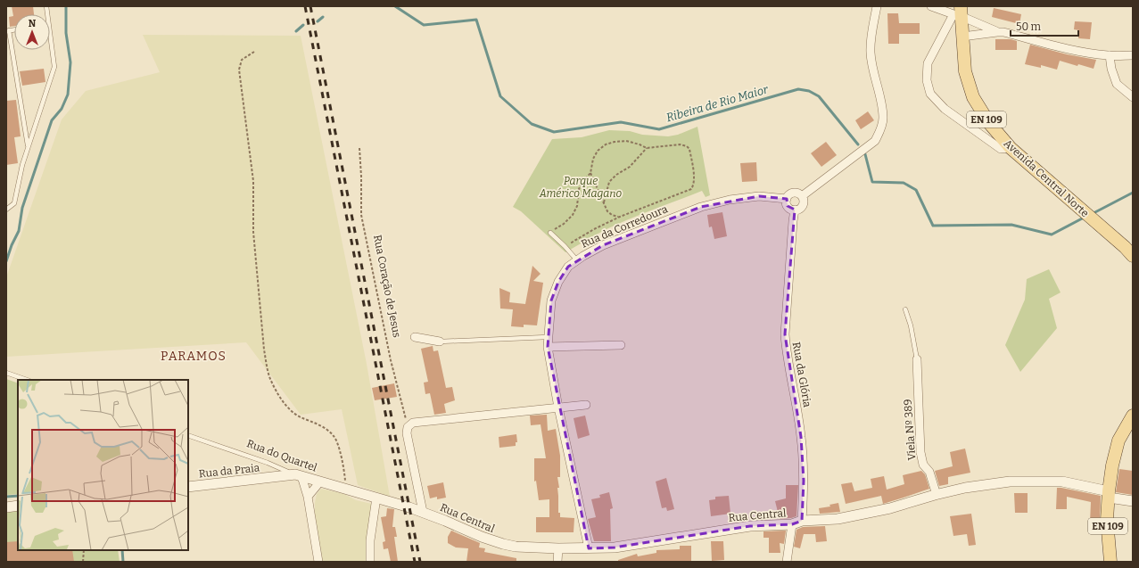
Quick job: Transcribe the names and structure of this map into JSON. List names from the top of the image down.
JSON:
{
  "streets": {
    "main road": ["EN 109", "Avenida Central Norte"],
    "street": [
      "Rua da Corredoura",
      "Rua da Glória",
      "Viela Nº 389",
      "Rua do Quartel",
      "Rua da Praia",
      "Rua Central"
    ],
    "path": ["Rua Coração de Jesus"]
  },
  "crossings": [
    ["EN 109", "Rua Central"],
    ["Rua da Corredoura", "Rua da Glória"],
    ["Rua da Corredoura", "Rua Central"],
    ["Rua da Glória", "Rua Central"],
    ["Viela Nº 389", "Rua Central"],
    ["Rua do Quartel", "Rua da Praia"],
    ["Rua do Quartel", "Rua Central"]
  ],
  "districts": ["PARAMOS"],
  "water": ["Ribeira de Rio Maior"],
  "parks": ["Parque Américo Magano"],
  "scale_bar": "50 m",
  "north": "top"
}
